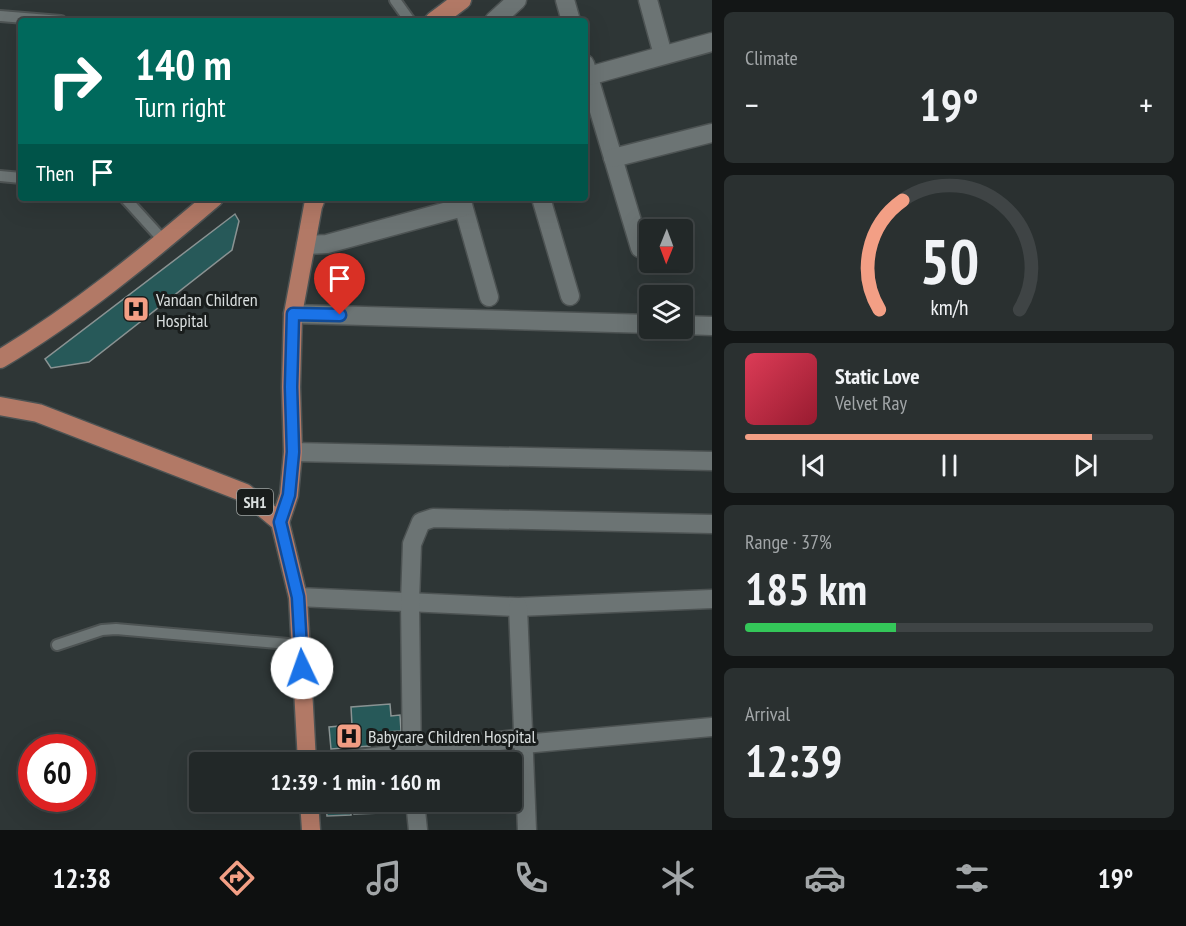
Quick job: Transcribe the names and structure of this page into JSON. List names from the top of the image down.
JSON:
{
  "streets": {
    "main road": ["SH1"]
  },
  "places": {
    "hospital": ["Vandan Children Hospital", "Babycare Children Hospital"]
  },
  "north": "bottom",
  "page": {
    "tile": [
      "Climate",
      ["Range · 37%", "185 km"],
      ["Arrival", "12:39"]
    ],
    "turn": ["140 m", "Turn right"],
    "heat": ["−", "19°", "+"],
    "then": "Then",
    "song": ["Static Love", "Velvet Ray"],
    "limit": "60",
    "trip": "12:39 · 1 min · 160 m",
    "tabs": ["12:38", "19°"],
    "gauge": ["50", "km/h"]
  }
}
